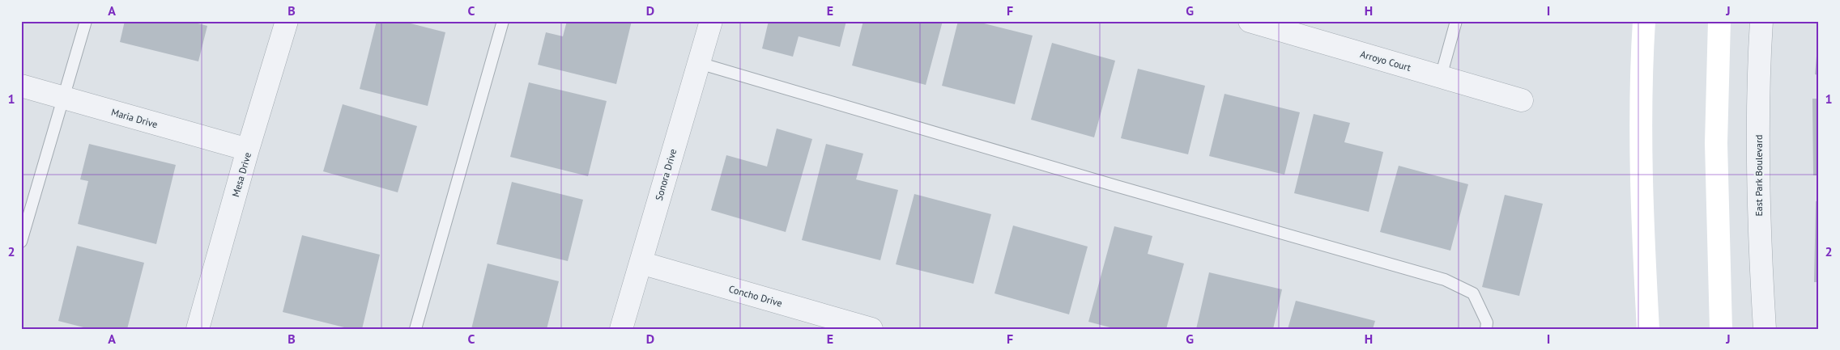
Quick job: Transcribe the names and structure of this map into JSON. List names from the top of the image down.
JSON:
{
  "streets": {
    "street": [
      "Arroyo Court",
      "Maria Drive",
      "Mesa Drive",
      "Sonora Drive",
      "East Park Boulevard",
      "Concho Drive"
    ]
  },
  "crossings": [
    ["Maria Drive", "Mesa Drive"],
    ["Sonora Drive", "Concho Drive"]
  ],
  "grid": {
    "columns": [
      "A",
      "B",
      "C",
      "D",
      "E",
      "F",
      "G",
      "H",
      "I",
      "J"
    ],
    "rows": ["1", "2"]
  }
}
